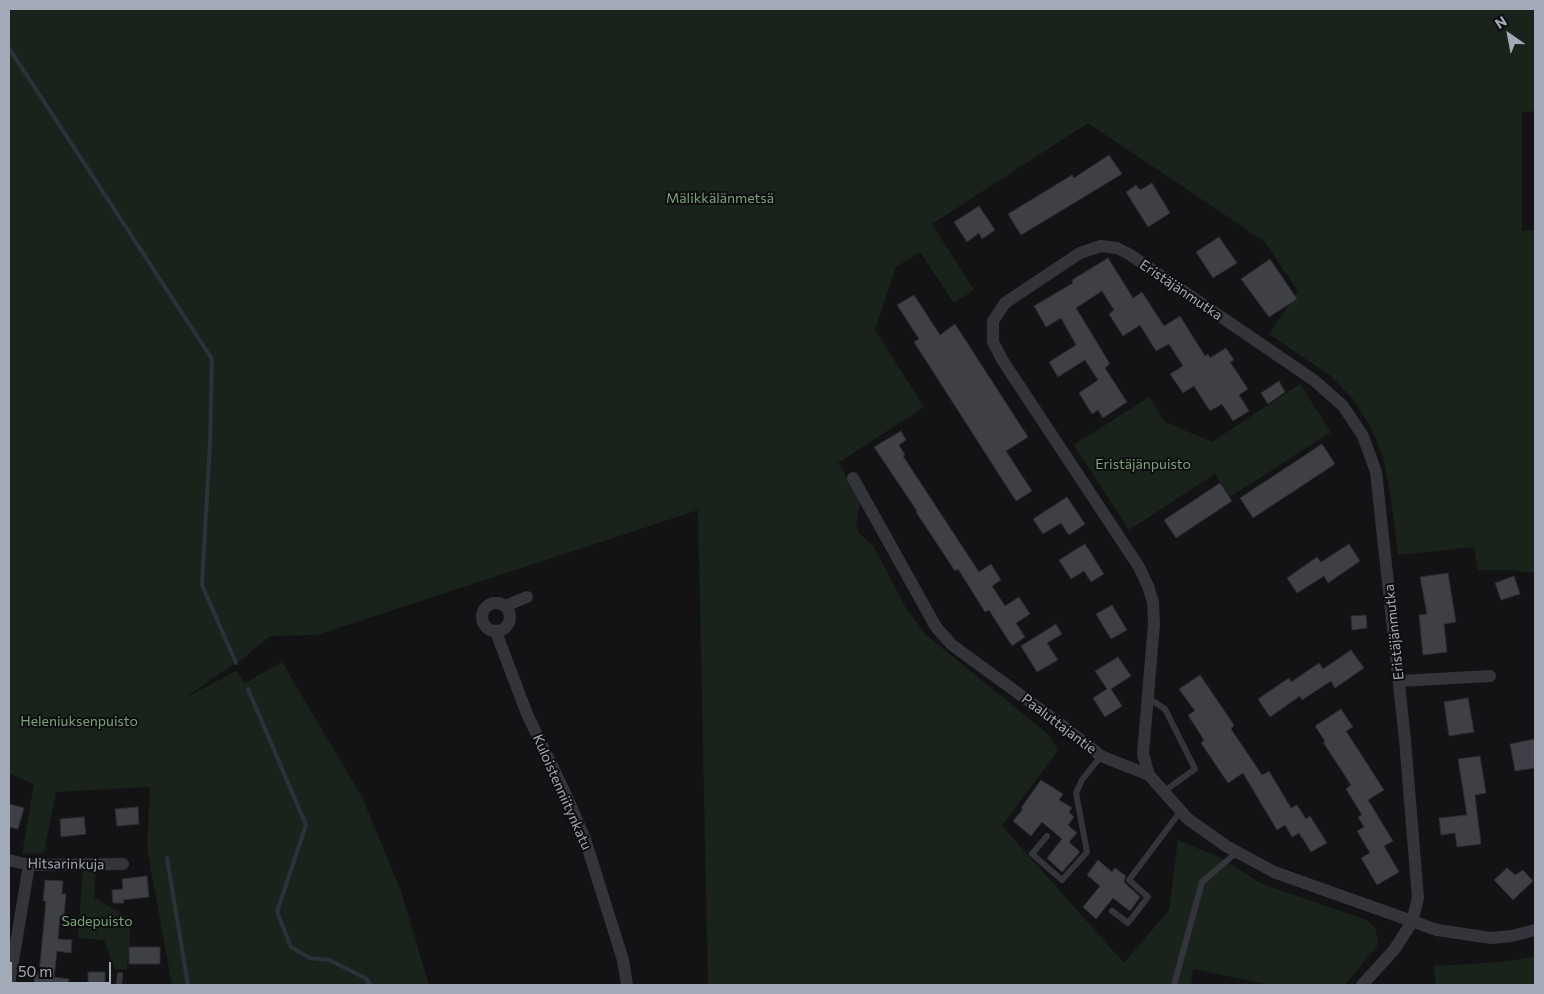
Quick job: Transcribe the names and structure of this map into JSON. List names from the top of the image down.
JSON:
{
  "streets": {
    "street": [
      "Eristäjänmutka",
      "Paaluttajantie",
      "Kuloistenniitynkatu",
      "Hitsarinkuja"
    ]
  },
  "crossings": [
    ["Eristäjänmutka", "Paaluttajantie"]
  ],
  "parks": [
    "Mälikkälänmetsä",
    "Eristäjänpuisto",
    "Heleniuksenpuisto",
    "Sadepuisto"
  ],
  "scale_bar": "50 m",
  "north": "top left"
}
